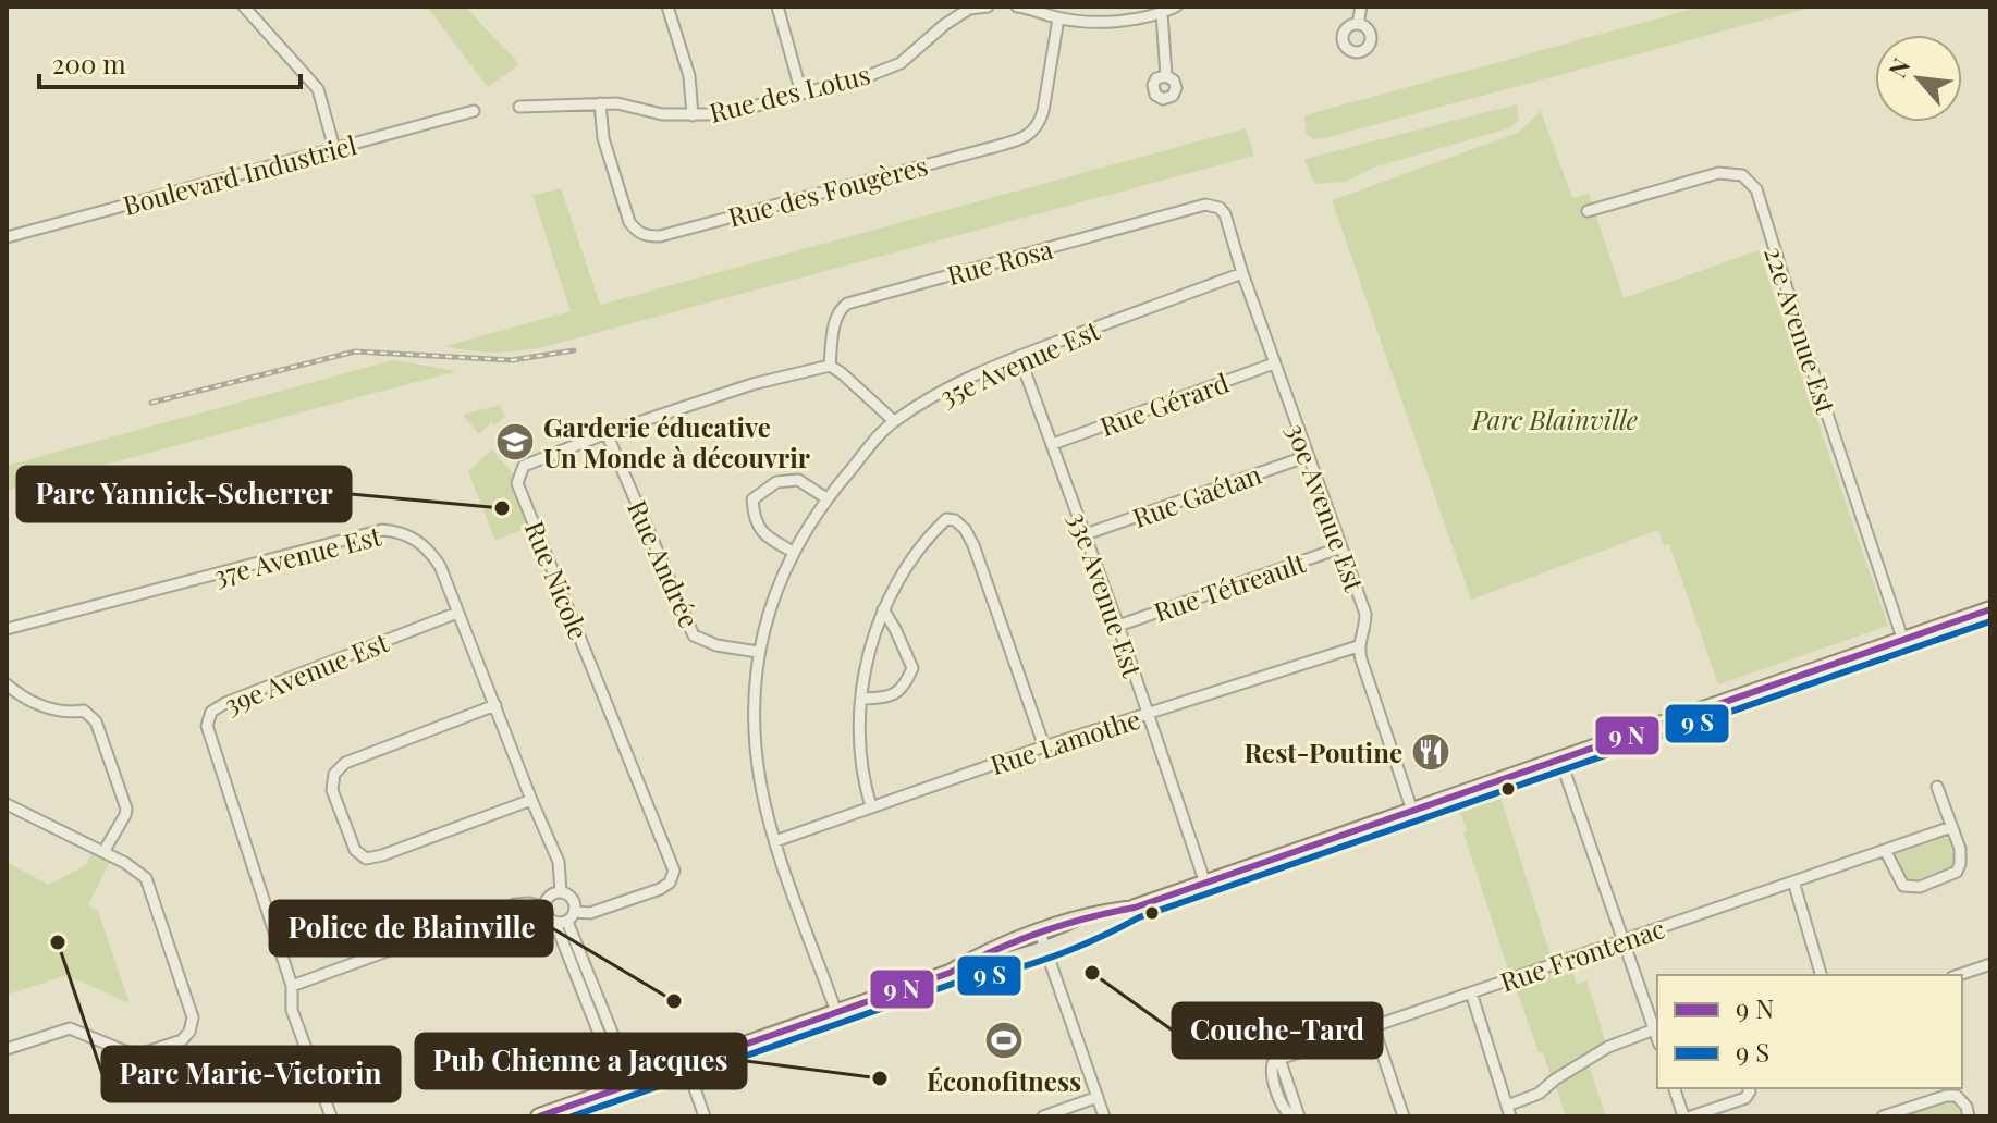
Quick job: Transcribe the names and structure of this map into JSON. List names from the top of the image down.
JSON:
{
  "streets": {
    "street": [
      "Rue des Lotus",
      "Boulevard Industriel",
      "Rue des Fougères",
      "Rue Rosa",
      "22e Avenue Est",
      "35e Avenue Est",
      "Rue Gérard",
      "Rue Gaétan",
      "30e Avenue Est",
      "37e Avenue Est",
      "Rue Andrée",
      "Rue Nicole",
      "Rue Tétreault",
      "33e Avenue Est",
      "39e Avenue Est",
      "Rue Lamothe",
      "Rue Frontenac"
    ]
  },
  "crossings": [
    ["Rue des Lotus", "Rue des Fougères"],
    ["Rue Rosa", "30e Avenue Est"],
    ["Rue Rosa", "Rue Nicole"],
    ["35e Avenue Est", "30e Avenue Est"],
    ["35e Avenue Est", "Rue Andrée"],
    ["35e Avenue Est", "33e Avenue Est"],
    ["35e Avenue Est", "Rue Lamothe"],
    ["Rue Gérard", "30e Avenue Est"],
    ["Rue Gérard", "33e Avenue Est"],
    ["Rue Gaétan", "30e Avenue Est"],
    ["Rue Gaétan", "33e Avenue Est"],
    ["30e Avenue Est", "Rue Tétreault"],
    ["30e Avenue Est", "Rue Lamothe"],
    ["37e Avenue Est", "Rue Nicole"],
    ["37e Avenue Est", "39e Avenue Est"],
    ["Rue Andrée", "Rue Nicole"],
    ["Rue Tétreault", "33e Avenue Est"],
    ["33e Avenue Est", "Rue Lamothe"]
  ],
  "parks": ["Parc Blainville"],
  "places": {
    "school or university": ["Garderie éducative Un Monde à découvrir"],
    "other": [
      "Parc Yannick-Scherrer",
      "Parc Marie-Victorin",
      "Couche-Tard",
      "Police de Blainville",
      "Pub Chienne a Jacques"
    ],
    "restaurant": ["Rest-Poutine"],
    "sports": ["Éconofitness"]
  },
  "legend": ["9 N", "9 S"],
  "scale_bar": "200 m",
  "north": "top left"
}
